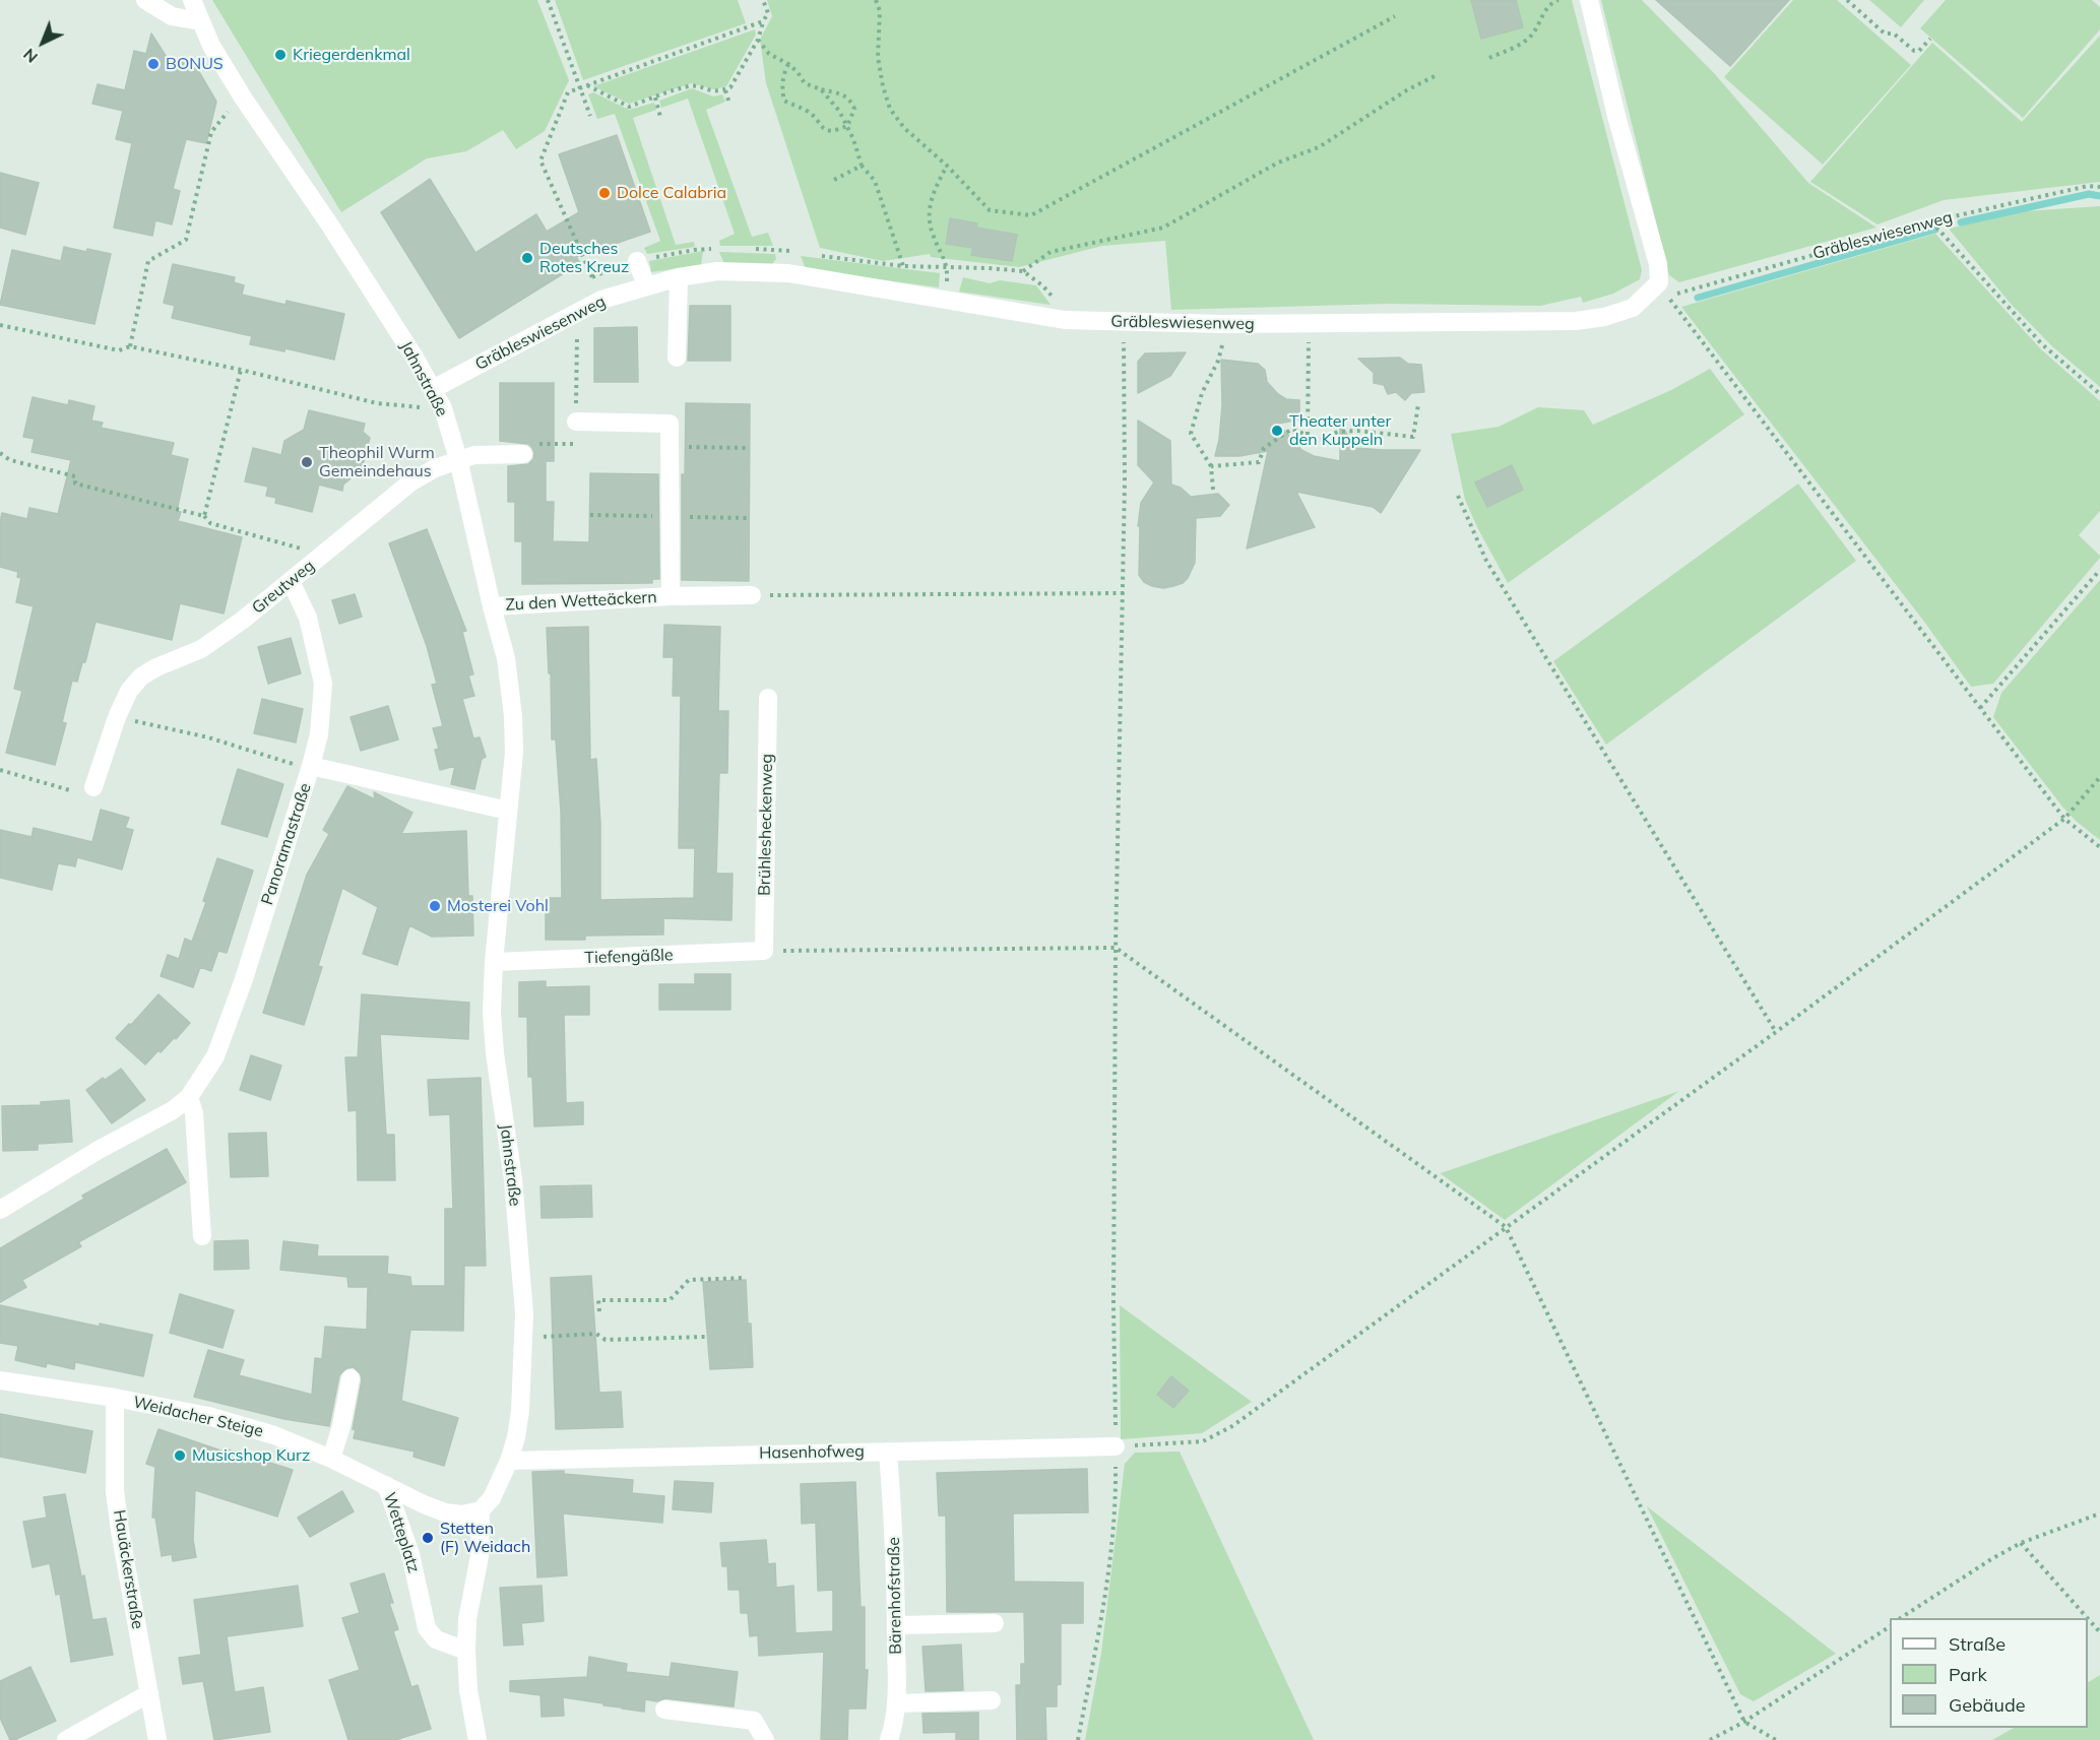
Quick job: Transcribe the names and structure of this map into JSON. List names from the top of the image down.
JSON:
{
  "streets": {
    "street": [
      "Gräbleswiesenweg",
      "Jahnstraße",
      "Greutweg",
      "Zu den Wetteäckern",
      "Brühlesheckenweg",
      "Panoramastraße",
      "Tiefengäßle",
      "Weidacher Steige",
      "Hasenhofweg",
      "Wetteplatz",
      "Hauäckerstraße",
      "Bärenhofstraße"
    ]
  },
  "crossings": [
    ["Gräbleswiesenweg", "Jahnstraße"],
    ["Jahnstraße", "Greutweg"],
    ["Jahnstraße", "Zu den Wetteäckern"],
    ["Jahnstraße", "Tiefengäßle"],
    ["Jahnstraße", "Hasenhofweg"],
    ["Jahnstraße", "Wetteplatz"],
    ["Greutweg", "Panoramastraße"],
    ["Brühlesheckenweg", "Tiefengäßle"],
    ["Weidacher Steige", "Wetteplatz"],
    ["Weidacher Steige", "Hauäckerstraße"],
    ["Hasenhofweg", "Bärenhofstraße"]
  ],
  "places": [
    "Kriegerdenkmal",
    "BONUS",
    "Dolce Calabria",
    "Deutsches Rotes Kreuz",
    "Theater unter den Kuppeln",
    "Theophil Wurm Gemeindehaus",
    "Mosterei Vohl",
    "Musicshop Kurz",
    "Stetten (F) Weidach"
  ],
  "legend": ["Straße", "Park", "Gebäude"],
  "north": "bottom left"
}
